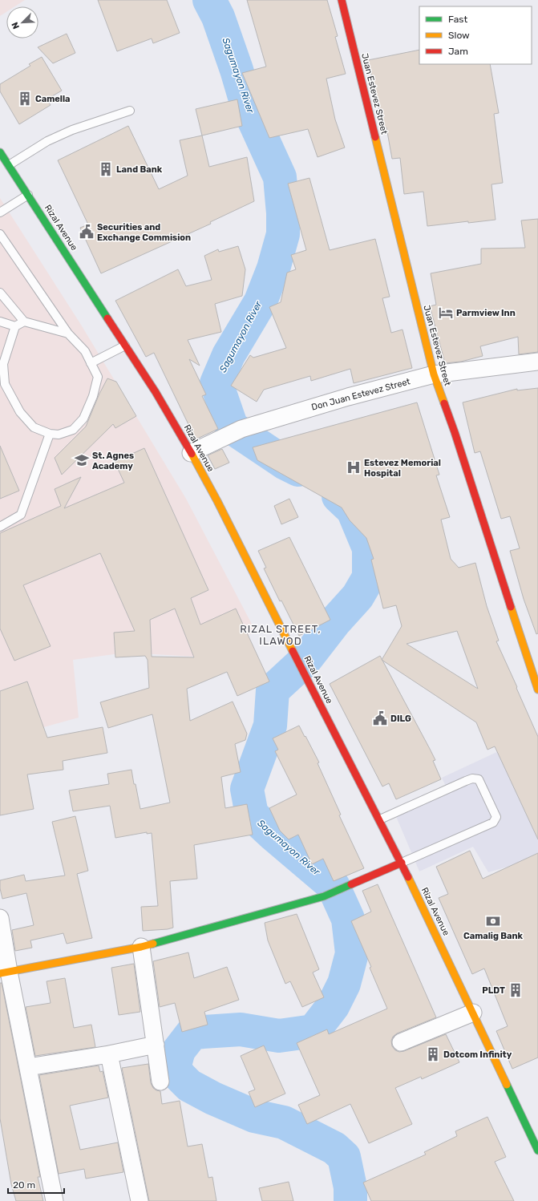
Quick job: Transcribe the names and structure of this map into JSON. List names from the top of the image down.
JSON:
{
  "streets": {
    "main road": ["Juan Estevez Street", "Rizal Avenue"],
    "street": ["Don Juan Estevez Street"]
  },
  "crossings": [
    ["Juan Estevez Street", "Don Juan Estevez Street"],
    ["Rizal Avenue", "Don Juan Estevez Street"]
  ],
  "districts": ["RIZAL STREET, ILAWOD"],
  "water": ["Sagumayon River"],
  "places": {
    "building": [
      "Camella",
      "Land Bank",
      "PLDT",
      "Dotcom Infinity"
    ],
    "public building": ["Securities and Exchange Commision", "DILG"],
    "hotel": ["Parmview Inn"],
    "school or university": ["St. Agnes Academy"],
    "hospital": ["Estevez Memorial Hospital"],
    "bank": ["Camalig Bank"]
  },
  "legend": ["Fast", "Slow", "Jam"],
  "scale_bar": "20 m",
  "north": "bottom left"
}
